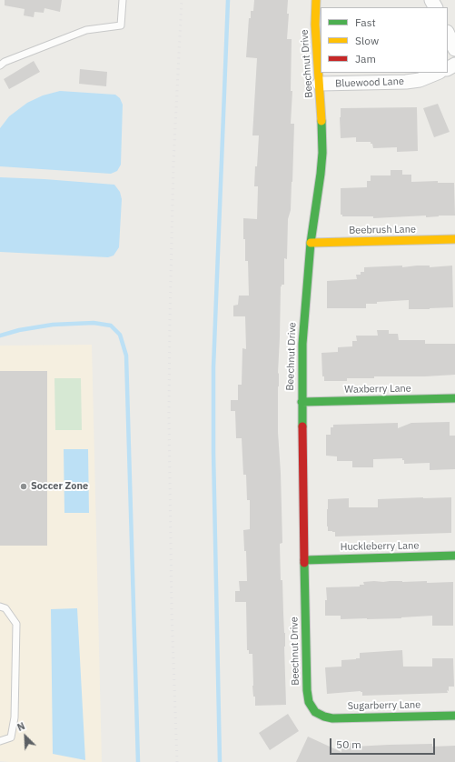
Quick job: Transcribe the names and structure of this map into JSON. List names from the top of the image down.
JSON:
{
  "streets": {
    "street": [
      "Beechnut Drive",
      "Bluewood Lane",
      "Beebrush Lane",
      "Waxberry Lane",
      "Huckleberry Lane",
      "Sugarberry Lane"
    ]
  },
  "crossings": [
    ["Beechnut Drive", "Bluewood Lane"],
    ["Beechnut Drive", "Beebrush Lane"],
    ["Beechnut Drive", "Waxberry Lane"],
    ["Beechnut Drive", "Huckleberry Lane"],
    ["Beechnut Drive", "Sugarberry Lane"]
  ],
  "places": ["Soccer Zone"],
  "legend": ["Fast", "Slow", "Jam"],
  "scale_bar": "50 m",
  "north": "top left"
}
